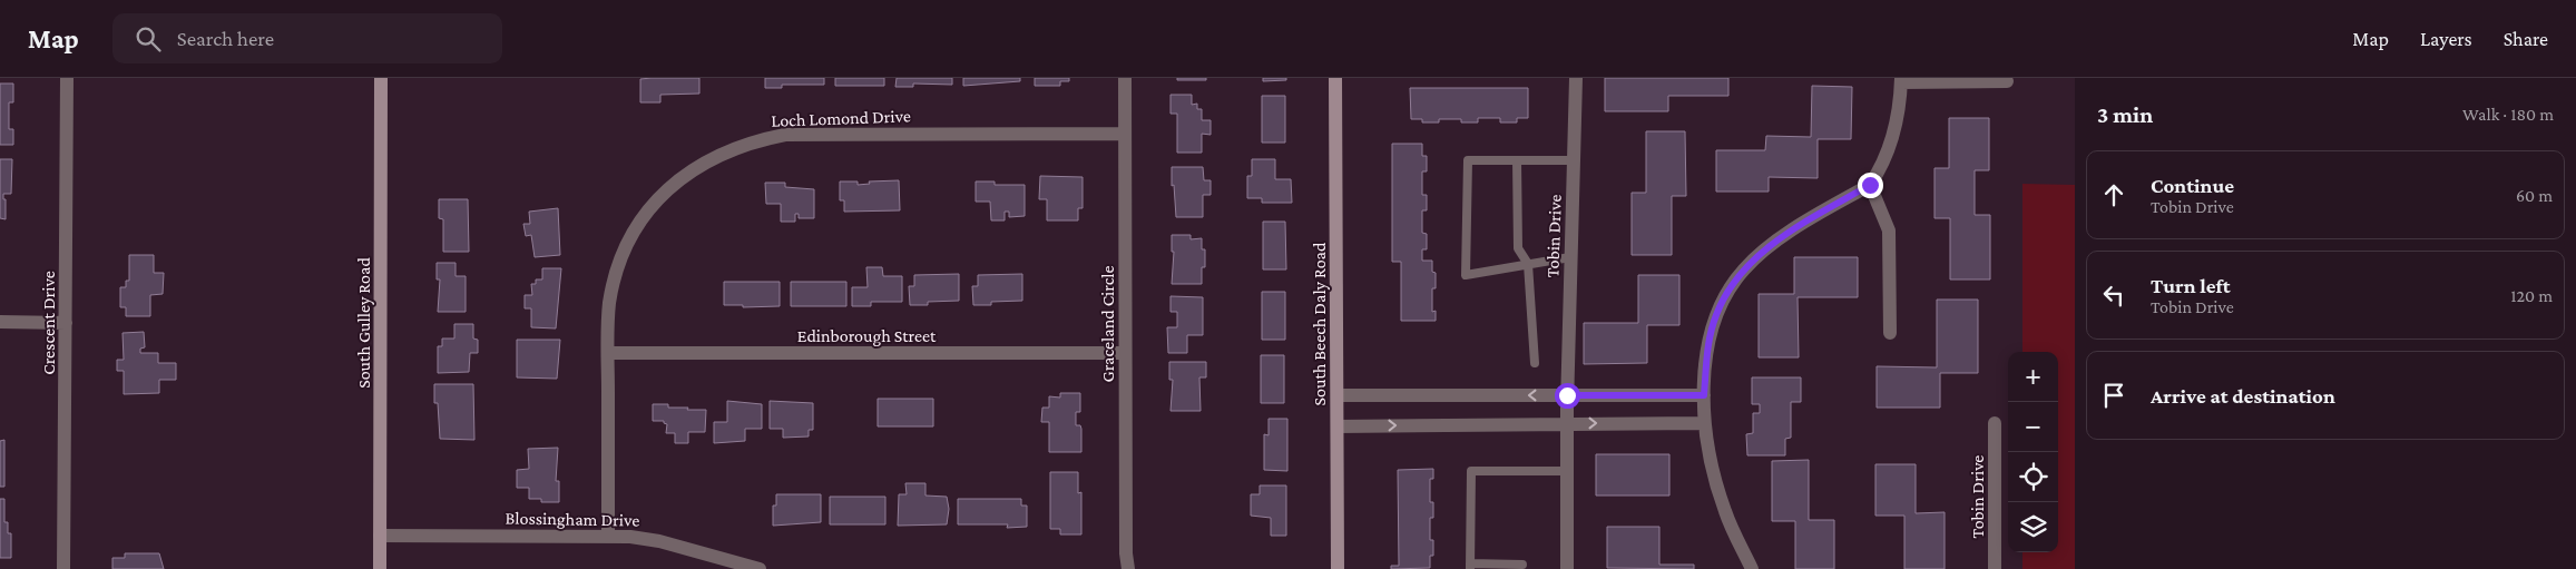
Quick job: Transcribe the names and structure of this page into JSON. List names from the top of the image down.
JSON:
{
  "streets": {
    "street": [
      "Loch Lomond Drive",
      "Tobin Drive",
      "Crescent Drive",
      "South Gulley Road",
      "Graceland Circle",
      "South Beech Daly Road",
      "Edinborough Street",
      "Blossingham Drive"
    ]
  },
  "crossings": [
    ["Loch Lomond Drive", "Graceland Circle"],
    ["Loch Lomond Drive", "Edinborough Street"],
    ["Loch Lomond Drive", "Blossingham Drive"],
    ["South Gulley Road", "Blossingham Drive"],
    ["Graceland Circle", "Edinborough Street"]
  ],
  "page": {
    "header": "Map",
    "search": "Search here",
    "nav": ["Map", "Layers", "Share"],
    "heading": ["3 min", "Walk · 180 m"],
    "list": [
      ["Continue", "Tobin Drive", "60 m"],
      ["Turn left", "Tobin Drive", "120 m"],
      "Arrive at destination"
    ],
    "map_buttons": ["+", "−"]
  }
}
